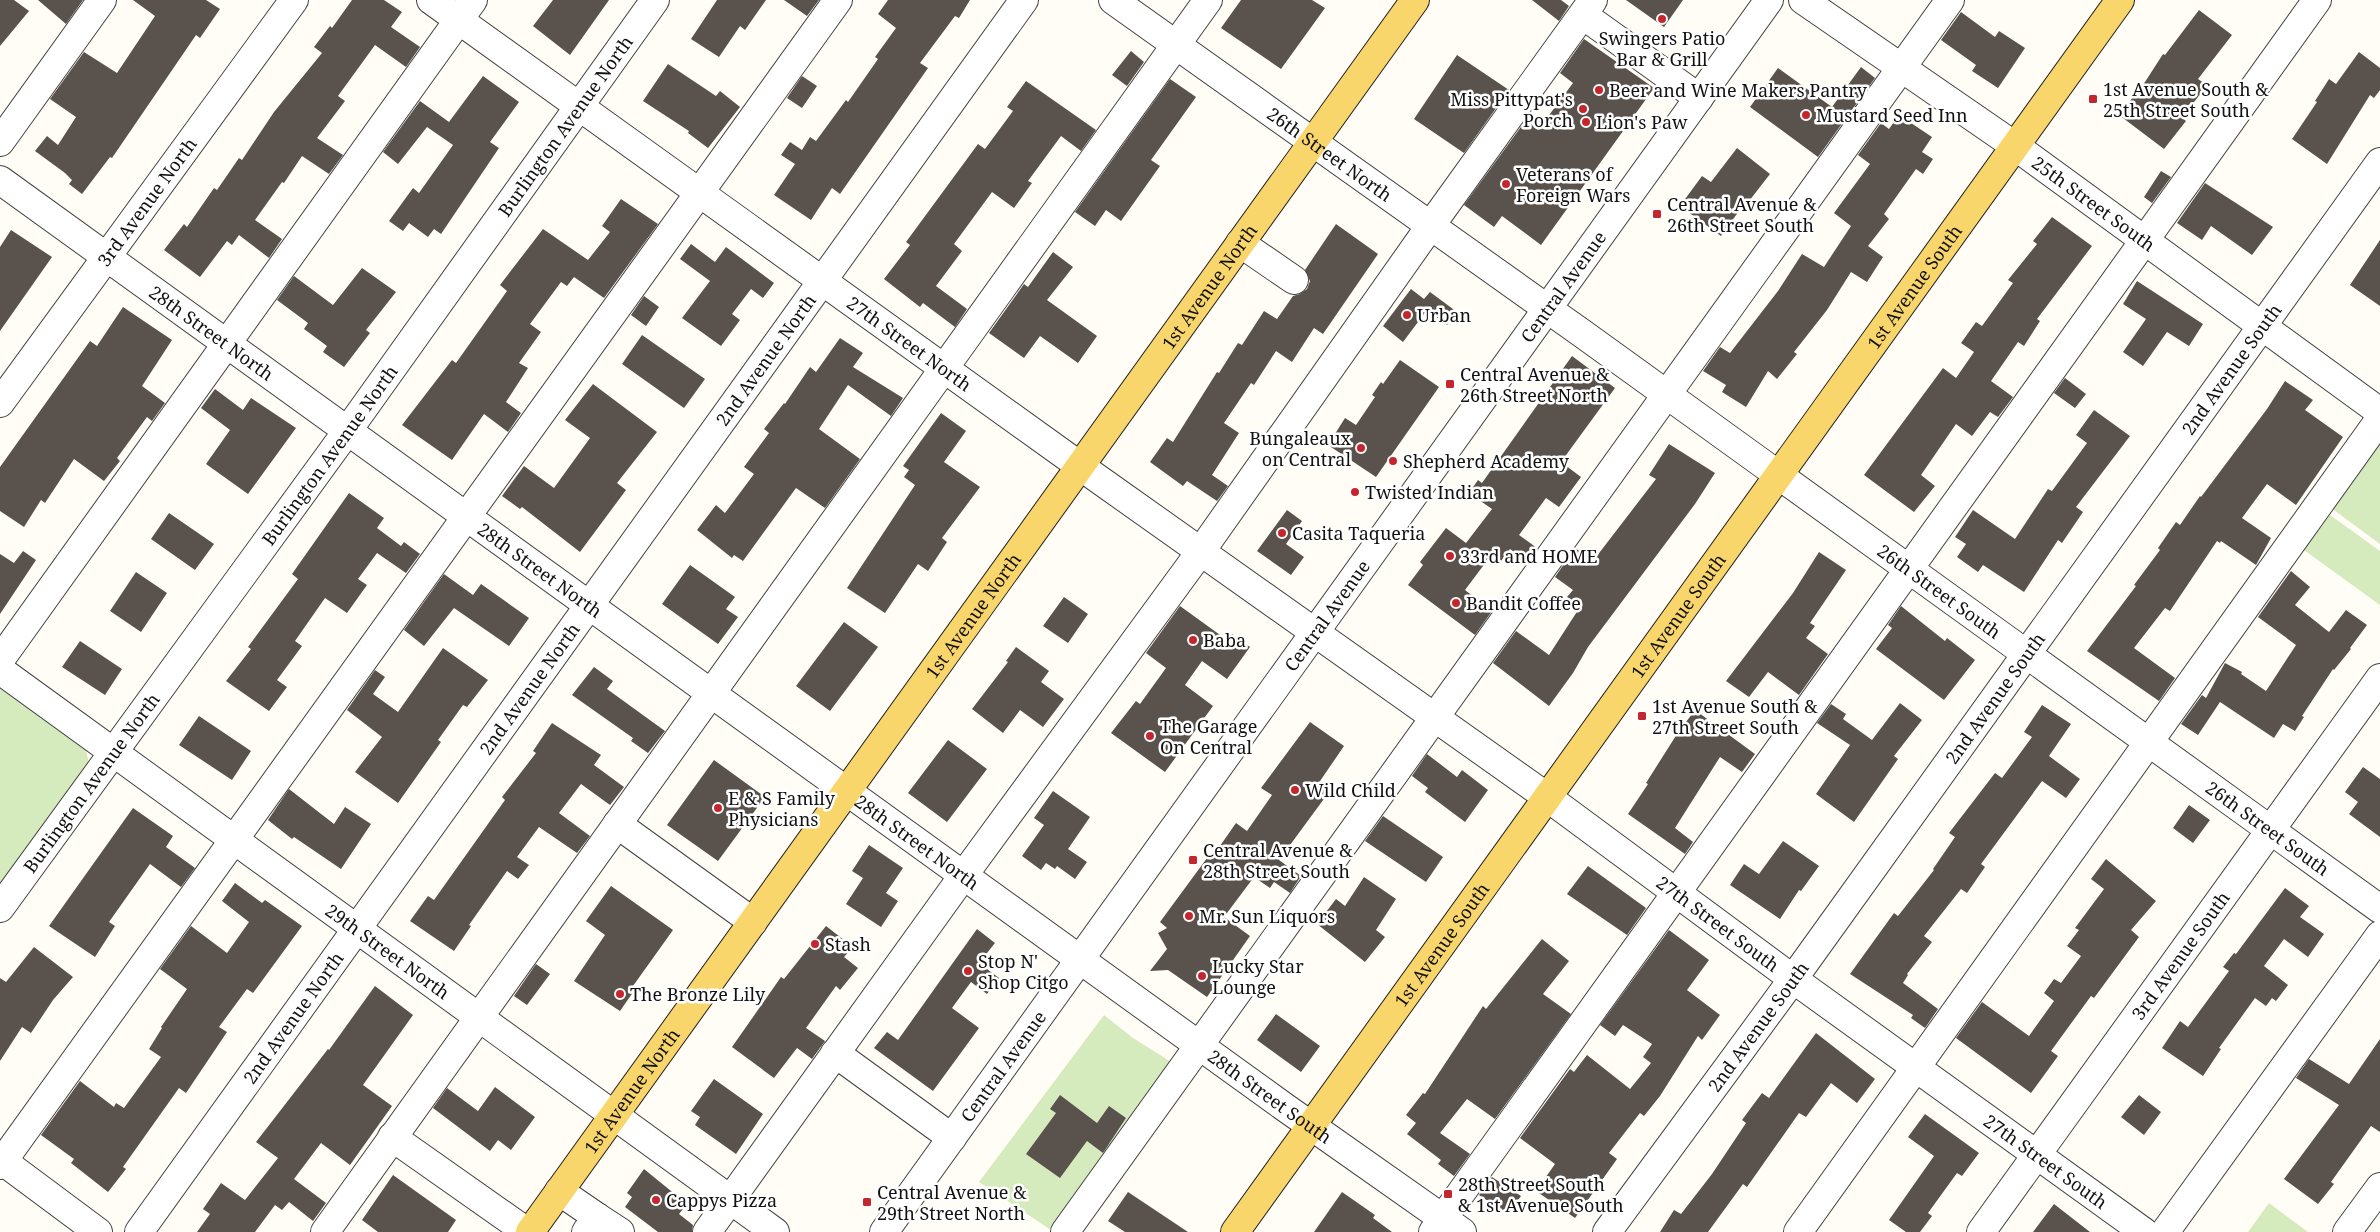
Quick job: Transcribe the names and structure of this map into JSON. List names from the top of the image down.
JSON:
{
  "streets": {
    "main road": ["1st Avenue North", "1st Avenue South"],
    "street": [
      "Burlington Avenue North",
      "26th Street North",
      "3rd Avenue North",
      "25th Street South",
      "Central Avenue",
      "28th Street North",
      "27th Street North",
      "2nd Avenue North",
      "2nd Avenue South",
      "26th Street South",
      "27th Street South",
      "29th Street North",
      "3rd Avenue South",
      "28th Street South"
    ]
  },
  "crossings": [
    ["Burlington Avenue North", "28th Street North"],
    ["Burlington Avenue North", "27th Street North"],
    ["Burlington Avenue North", "29th Street North"],
    ["26th Street North", "1st Avenue North"],
    ["26th Street North", "Central Avenue"],
    ["26th Street North", "26th Street South"],
    ["3rd Avenue North", "28th Street North"],
    ["25th Street South", "1st Avenue South"],
    ["25th Street South", "2nd Avenue South"],
    ["1st Avenue North", "28th Street North"],
    ["1st Avenue North", "27th Street North"],
    ["1st Avenue North", "29th Street North"],
    ["Central Avenue", "28th Street North"],
    ["Central Avenue", "27th Street North"],
    ["Central Avenue", "26th Street South"],
    ["Central Avenue", "27th Street South"],
    ["Central Avenue", "28th Street South"],
    ["1st Avenue South", "26th Street South"],
    ["1st Avenue South", "27th Street South"],
    ["1st Avenue South", "28th Street South"],
    ["28th Street North", "2nd Avenue North"],
    ["28th Street North", "28th Street South"],
    ["27th Street North", "2nd Avenue North"],
    ["27th Street North", "27th Street South"],
    ["2nd Avenue North", "29th Street North"],
    ["2nd Avenue South", "26th Street South"],
    ["2nd Avenue South", "27th Street South"],
    ["26th Street South", "3rd Avenue South"],
    ["27th Street South", "3rd Avenue South"]
  ],
  "places": {
    "other": [
      "Swingers Patio Bar & Grill",
      "Beer and Wine Makers Pantry",
      "Miss Pittypat's Porch",
      "Mustard Seed Inn",
      "Lion's Paw",
      "Veterans of Foreign Wars",
      "Urban",
      "Bungaleaux on Central",
      "Shepherd Academy",
      "Twisted Indian",
      "Casita Taqueria",
      "33rd and HOME",
      "Bandit Coffee",
      "Baba",
      "The Garage On Central",
      "Wild Child",
      "E & S Family Physicians",
      "Mr. Sun Liquors",
      "Stash",
      "Stop N' Shop Citgo",
      "Lucky Star Lounge",
      "The Bronze Lily",
      "Cappys Pizza"
    ],
    "transit": [
      "1st Avenue South & 25th Street South",
      "Central Avenue & 26th Street South",
      "Central Avenue & 26th Street North",
      "1st Avenue South & 27th Street South",
      "Central Avenue & 28th Street South",
      "28th Street South & 1st Avenue South",
      "Central Avenue & 29th Street North"
    ]
  }
}
